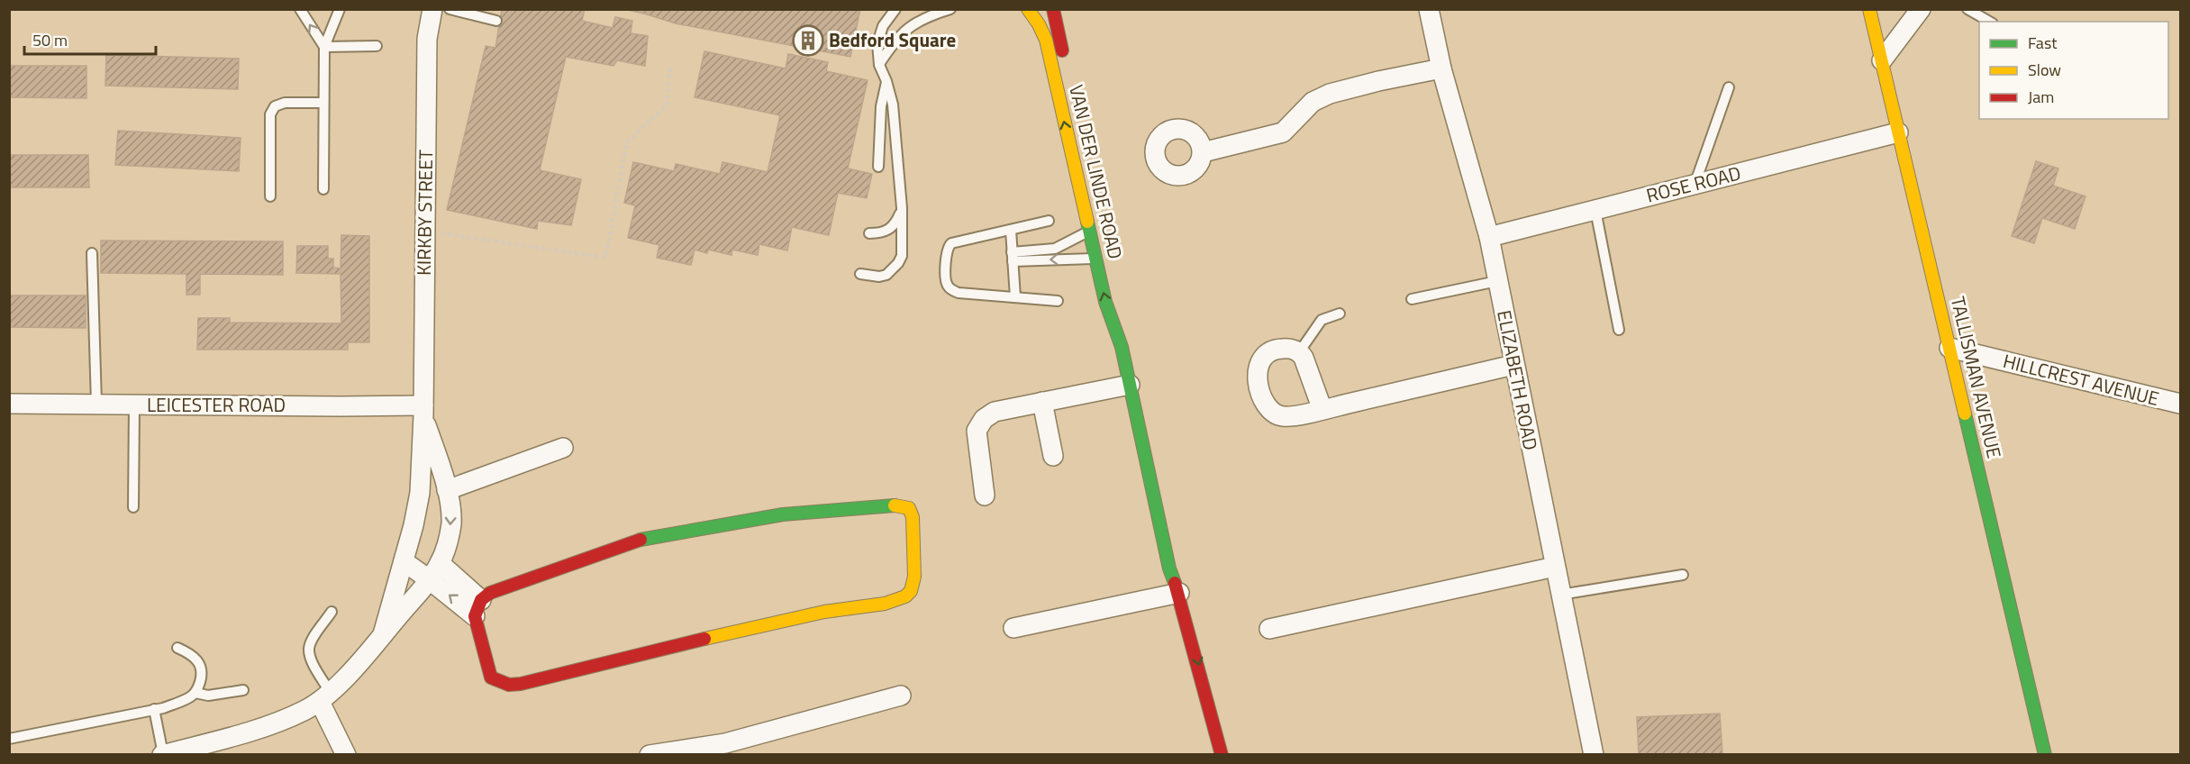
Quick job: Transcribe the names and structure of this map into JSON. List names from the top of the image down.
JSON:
{
  "streets": {
    "street": [
      "VAN DER LINDE ROAD",
      "ROSE ROAD",
      "KIRKBY STREET",
      "TALLISMAN AVENUE",
      "ELIZABETH ROAD",
      "HILLCREST AVENUE",
      "LEICESTER ROAD"
    ]
  },
  "crossings": [
    ["ROSE ROAD", "TALLISMAN AVENUE"],
    ["ROSE ROAD", "ELIZABETH ROAD"],
    ["KIRKBY STREET", "LEICESTER ROAD"],
    ["TALLISMAN AVENUE", "HILLCREST AVENUE"]
  ],
  "places": {
    "building": ["Bedford Square"]
  },
  "legend": ["Fast", "Slow", "Jam"],
  "scale_bar": "50 m"
}
